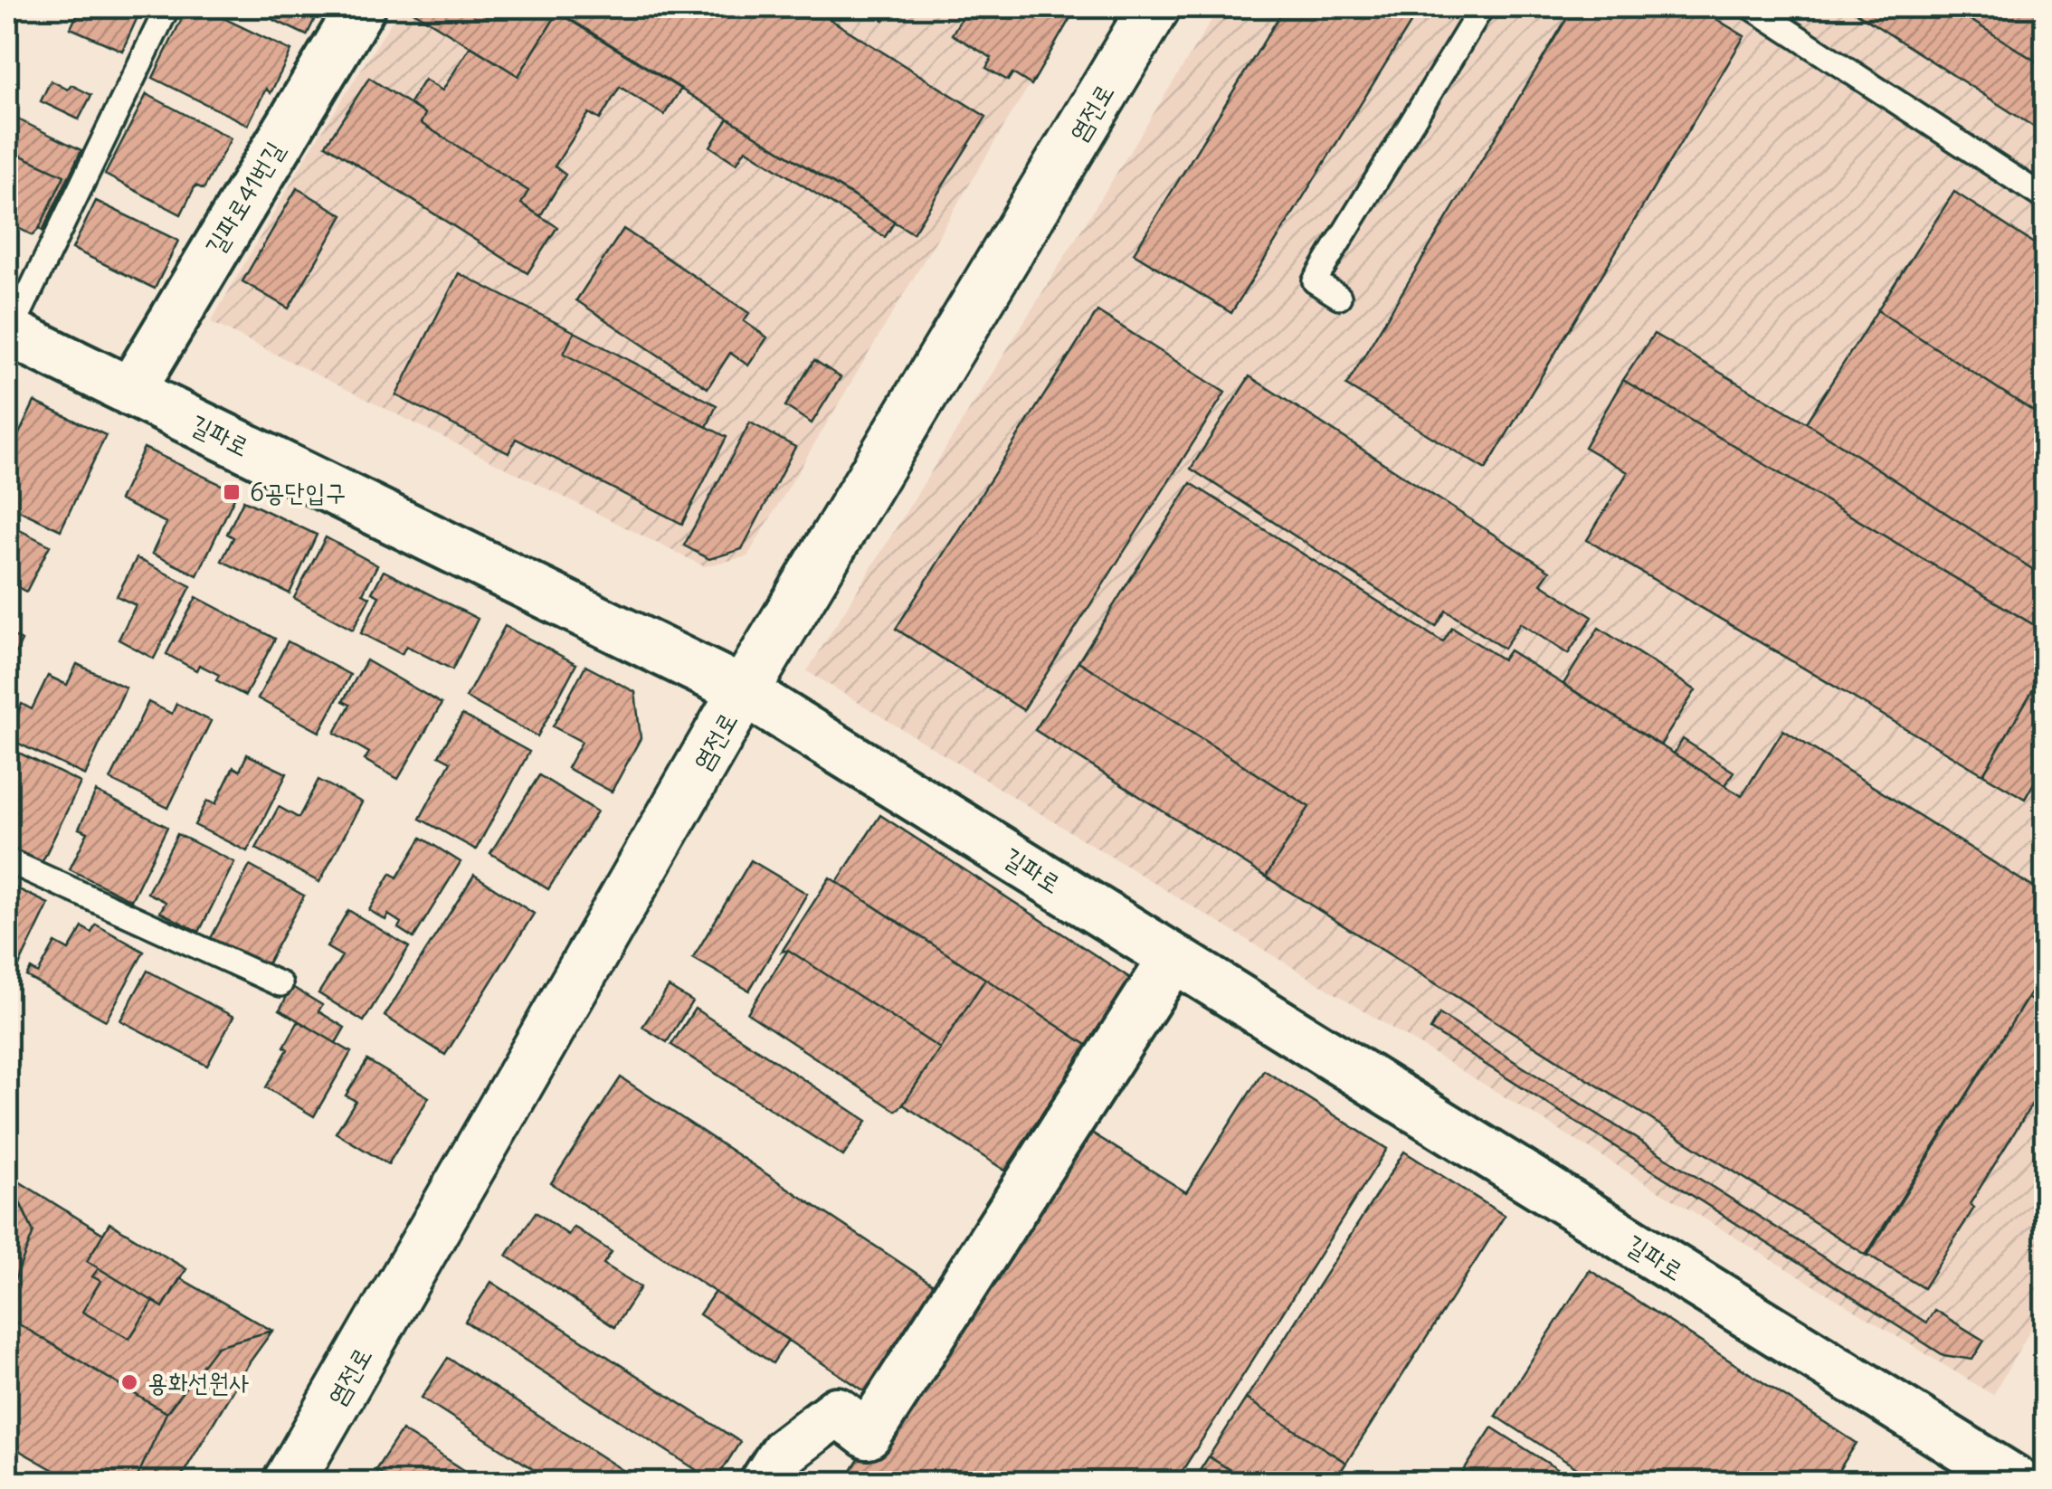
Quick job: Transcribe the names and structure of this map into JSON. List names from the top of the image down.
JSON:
{
  "streets": {
    "street": ["염전로", "길파로41번길", "길파로"]
  },
  "crossings": [
    ["염전로", "길파로"],
    ["길파로41번길", "길파로"]
  ],
  "places": {
    "transit": ["6공단입구"],
    "other": ["용화선원사"]
  }
}
